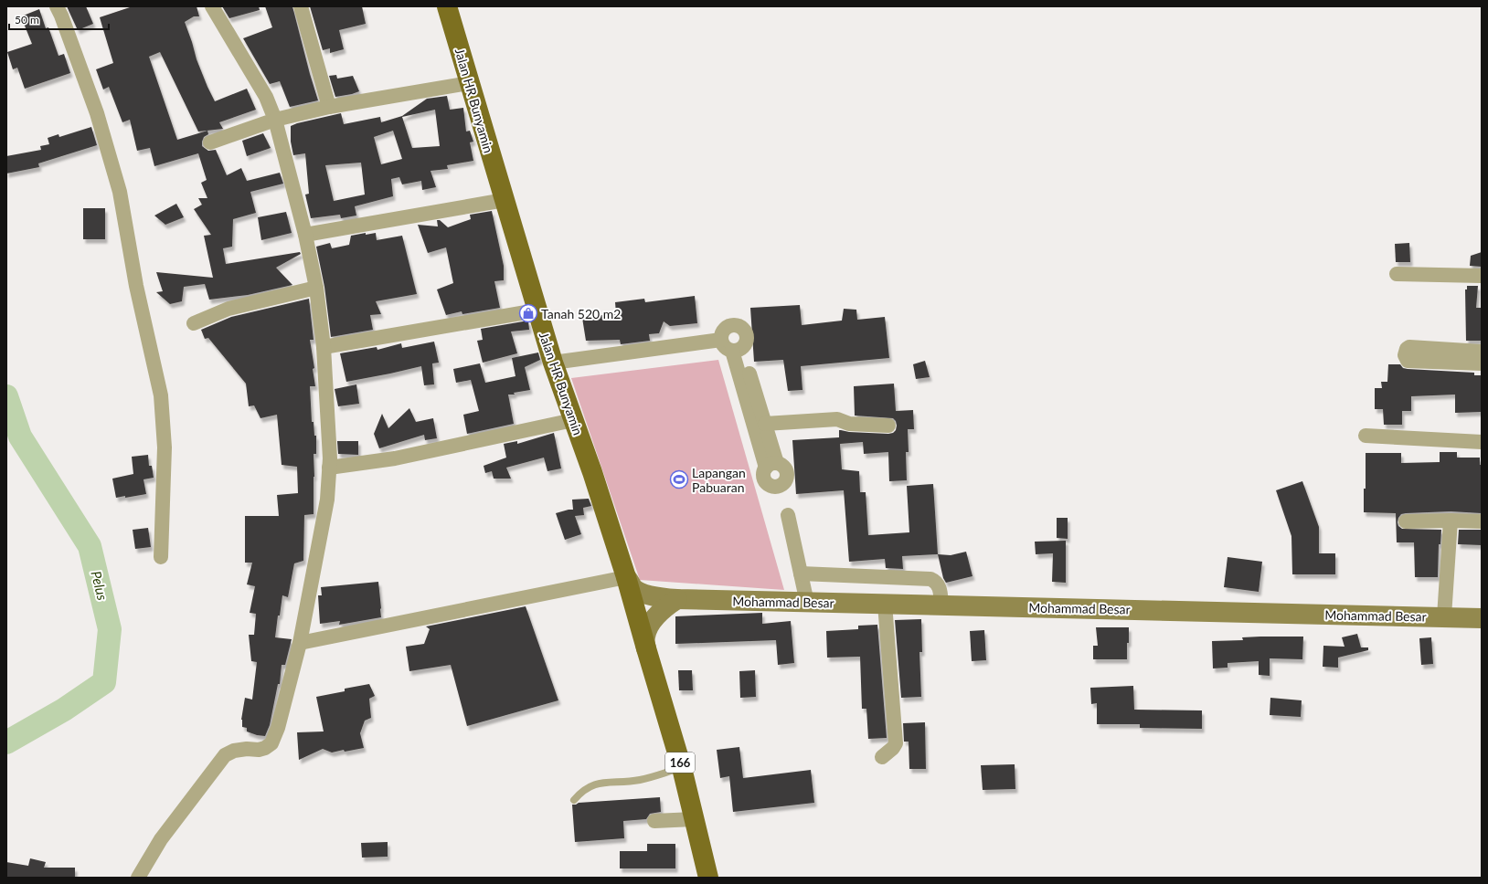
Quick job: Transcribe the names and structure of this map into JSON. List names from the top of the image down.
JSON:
{
  "streets": {
    "main road": ["Jalan HR Bunyamin", "166"],
    "street": ["Mohammad Besar"]
  },
  "crossings": [
    ["Jalan HR Bunyamin", "Mohammad Besar"],
    ["Jalan HR Bunyamin", "166"]
  ],
  "water": ["Pelus"],
  "places": {
    "shop": ["Tanah 520 m2"],
    "sports": ["Lapangan Pabuaran"]
  },
  "scale_bar": "50 m"
}
